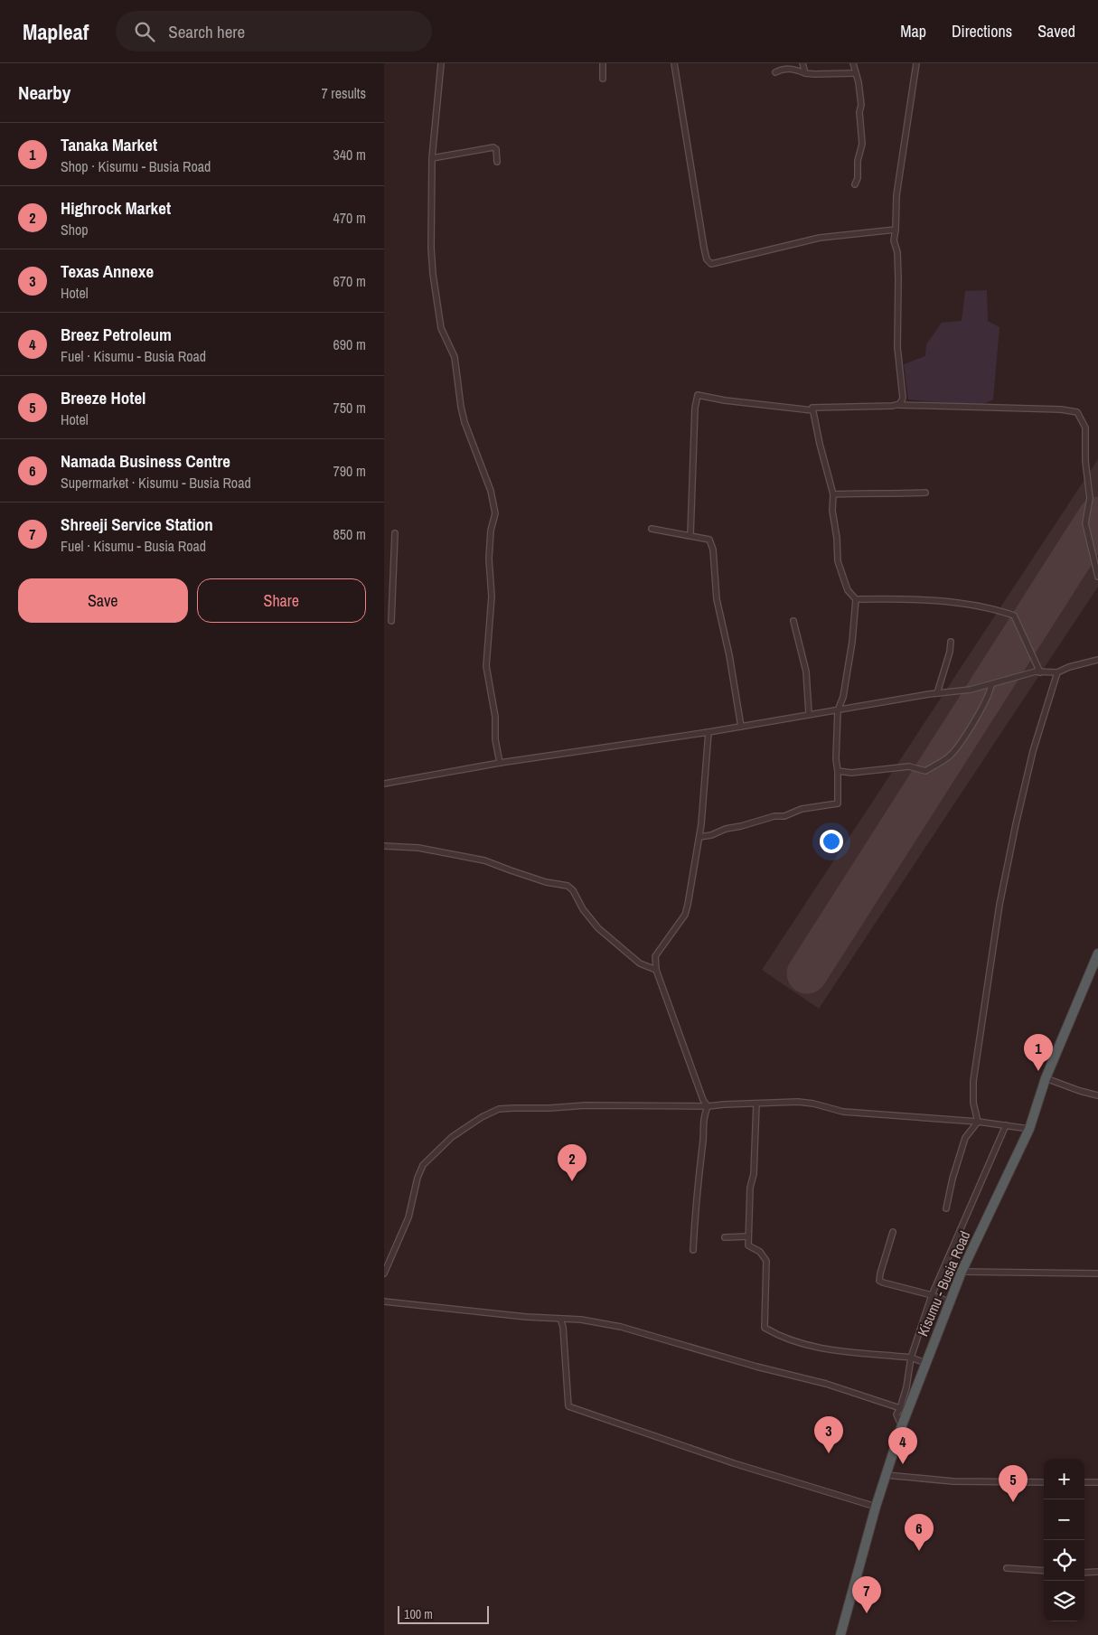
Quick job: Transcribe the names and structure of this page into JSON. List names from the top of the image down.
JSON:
{
  "streets": {
    "highway": ["Kisumu - Busia Road"]
  },
  "scale_bar": "100 m",
  "page": {
    "header": "Mapleaf",
    "search": "Search here",
    "nav": ["Map", "Directions", "Saved"],
    "heading": ["Nearby", "7 results"],
    "list": [
      {
        "mark": "1",
        "name": "Tanaka Market",
        "note": "Shop · Kisumu - Busia Road",
        "value": "340 m"
      },
      {
        "mark": "2",
        "name": "Highrock Market",
        "note": "Shop",
        "value": "470 m"
      },
      {
        "mark": "3",
        "name": "Texas Annexe",
        "note": "Hotel",
        "value": "670 m"
      },
      {
        "mark": "4",
        "name": "Breez Petroleum",
        "note": "Fuel · Kisumu - Busia Road",
        "value": "690 m"
      },
      {
        "mark": "5",
        "name": "Breeze Hotel",
        "note": "Hotel",
        "value": "750 m"
      },
      {
        "mark": "6",
        "name": "Namada Business Centre",
        "note": "Supermarket · Kisumu - Busia Road",
        "value": "790 m"
      },
      {
        "mark": "7",
        "name": "Shreeji Service Station",
        "note": "Fuel · Kisumu - Busia Road",
        "value": "850 m"
      }
    ],
    "buttons": ["Save", "Share"],
    "pins": [
      "1",
      "2",
      "3",
      "4",
      "5",
      "6",
      "7"
    ],
    "map_buttons": ["+", "−"],
    "scale": "100 m"
  }
}
